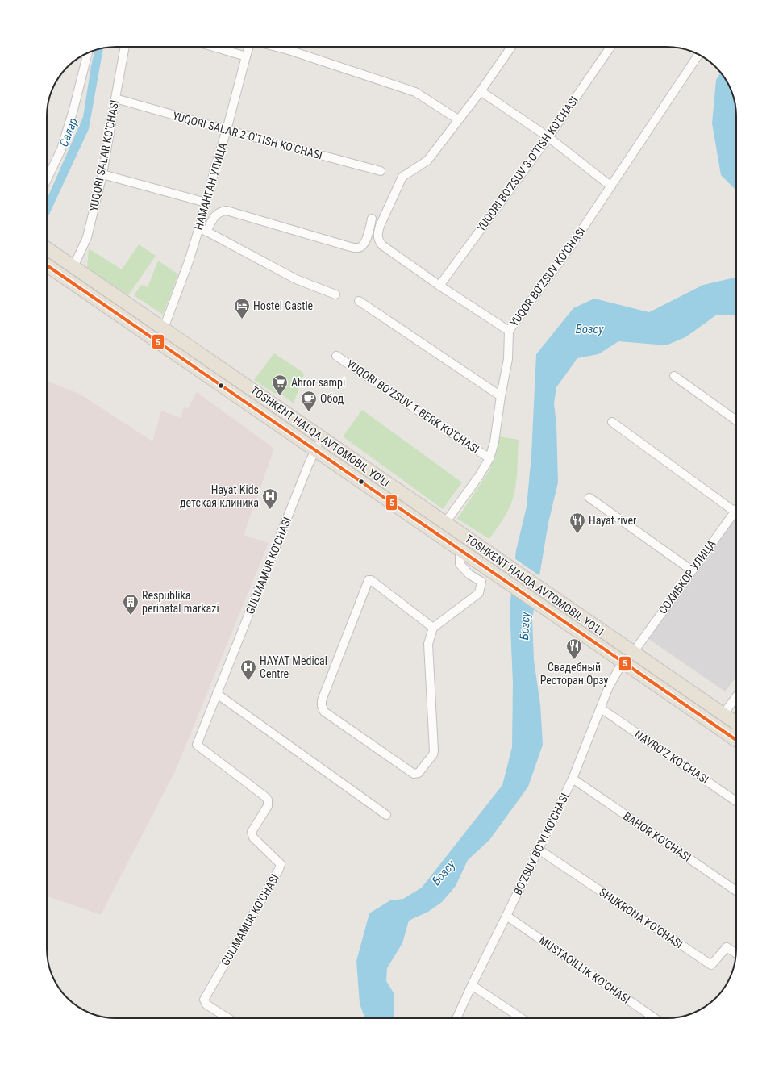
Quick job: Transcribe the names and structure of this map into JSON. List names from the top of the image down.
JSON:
{
  "streets": {
    "highway": ["TOSHKENT HALQA AVTOMOBIL YO'LI"],
    "street": [
      "YUQORI SALAR 2-O'TISH KO'CHASI",
      "YUQORI SALAR KO'CHASI",
      "YUQORI BO'ZSUV 3-O'TISH KO'CHASI",
      "НАМАНГАН УЛИЦА",
      "YUQOR BO'ZSUV KO'CHASI",
      "YUQORI BO'ZSUV 1-BERK KO'CHASI",
      "GULIMAMUR KO'CHASI",
      "СОХИБКОР УЛИЦА",
      "NAVRO'Z KO'CHASI",
      "BAHOR KO'CHASI",
      "BO'ZSUV BO'YI KO'CHASI",
      "SHUKRONA KO'CHASI",
      "MUSTAQILLIK KO'CHASI"
    ]
  },
  "crossings": [
    ["YUQORI SALAR 2-O'TISH KO'CHASI", "YUQORI SALAR KO'CHASI"],
    ["YUQORI SALAR 2-O'TISH KO'CHASI", "НАМАНГАН УЛИЦА"],
    ["YUQORI SALAR KO'CHASI", "TOSHKENT HALQA AVTOMOBIL YO'LI"],
    ["НАМАНГАН УЛИЦА", "TOSHKENT HALQA AVTOMOBIL YO'LI"],
    ["YUQOR BO'ZSUV KO'CHASI", "YUQORI BO'ZSUV 1-BERK KO'CHASI"],
    ["YUQOR BO'ZSUV KO'CHASI", "TOSHKENT HALQA AVTOMOBIL YO'LI"],
    ["TOSHKENT HALQA AVTOMOBIL YO'LI", "GULIMAMUR KO'CHASI"],
    ["TOSHKENT HALQA AVTOMOBIL YO'LI", "СОХИБКОР УЛИЦА"],
    ["TOSHKENT HALQA AVTOMOBIL YO'LI", "BO'ZSUV BO'YI KO'CHASI"],
    ["NAVRO'Z KO'CHASI", "BO'ZSUV BO'YI KO'CHASI"],
    ["BAHOR KO'CHASI", "BO'ZSUV BO'YI KO'CHASI"],
    ["BO'ZSUV BO'YI KO'CHASI", "SHUKRONA KO'CHASI"],
    ["BO'ZSUV BO'YI KO'CHASI", "MUSTAQILLIK KO'CHASI"]
  ],
  "water": ["Салар", "Бозсу"],
  "places": {
    "hotel": ["Hostel Castle"],
    "supermarket": ["Ahror sampi"],
    "cafe": ["Обод"],
    "hospital": ["Hayat Kids детская клиника", "HAYAT Medical Centre"],
    "restaurant": ["Hayat river", "Свадебный Ресторан Орзу"],
    "building": ["Respublika perinatal markazi"]
  },
  "lines": ["transit line 5"]
}
